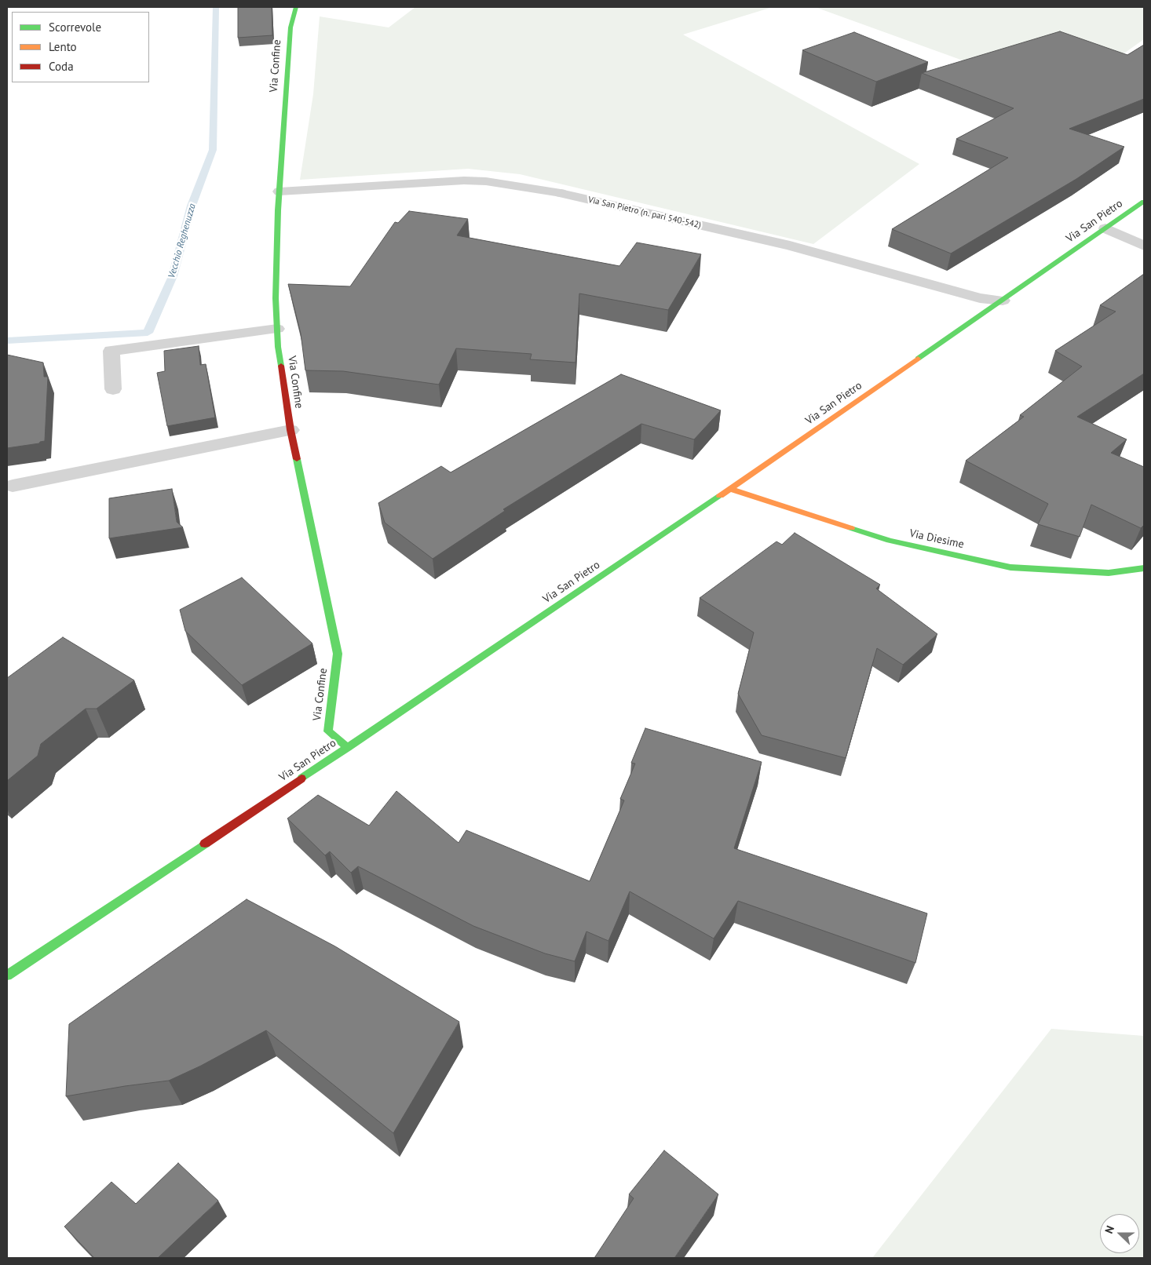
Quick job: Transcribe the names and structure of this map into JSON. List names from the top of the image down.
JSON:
{
  "streets": {
    "street": [
      "Via Confine",
      "Via San Pietro (n. pari 540-542)",
      "Via San Pietro",
      "Via Diesime"
    ]
  },
  "crossings": [
    ["Via Confine", "Via San Pietro (n. pari 540-542)"],
    ["Via Confine", "Via San Pietro"],
    ["Via San Pietro (n. pari 540-542)", "Via San Pietro"],
    ["Via San Pietro", "Via Diesime"]
  ],
  "water": ["Vecchio Reghenuzza"],
  "legend": ["Scorrevole", "Lento", "Coda"],
  "north": "left"
}
